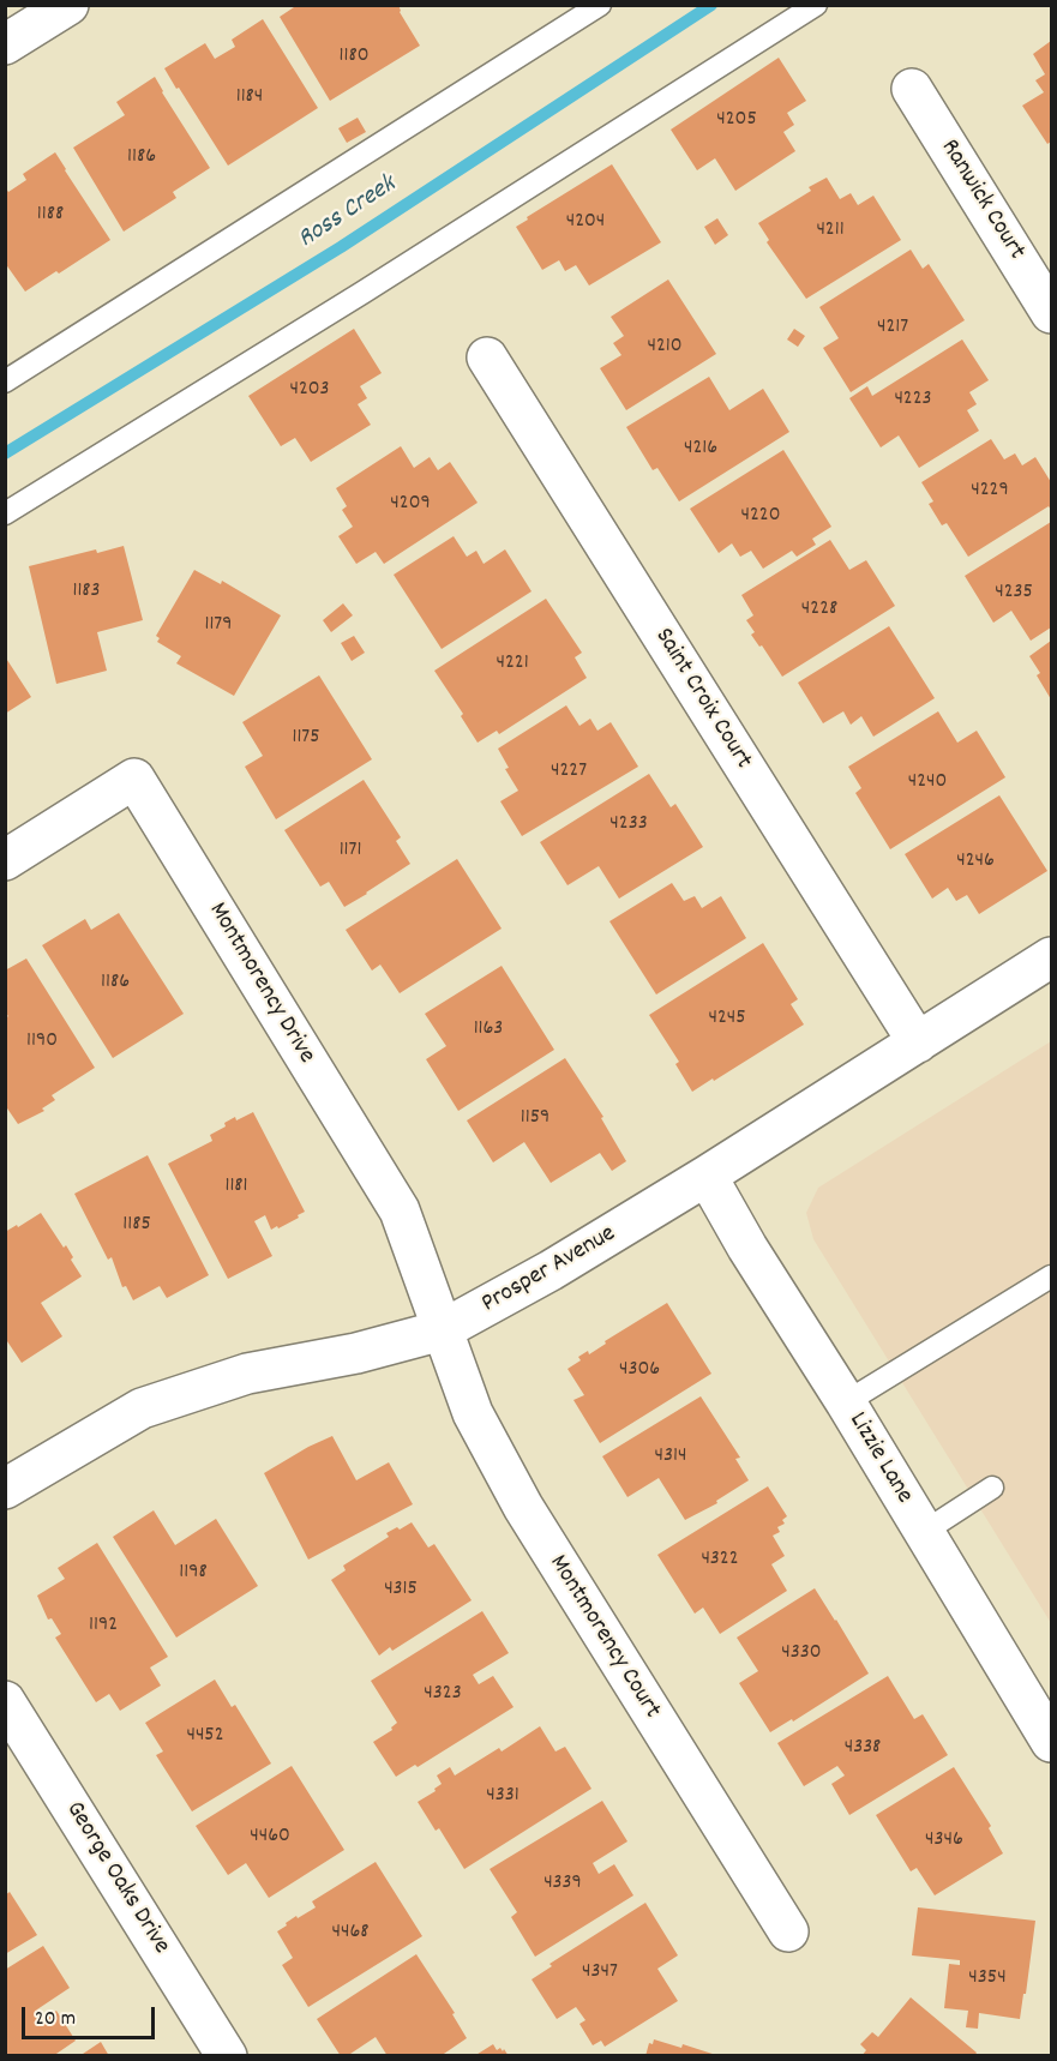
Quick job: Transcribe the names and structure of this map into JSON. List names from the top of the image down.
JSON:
{
  "streets": {
    "street": [
      "Ranwick Court",
      "Saint Croix Court",
      "Montmorency Drive",
      "Prosper Avenue",
      "Lizzie Lane",
      "Montmorency Court",
      "George Oaks Drive"
    ]
  },
  "crossings": [
    ["Saint Croix Court", "Prosper Avenue"],
    ["Montmorency Drive", "Prosper Avenue"],
    ["Montmorency Drive", "Montmorency Court"],
    ["Prosper Avenue", "Lizzie Lane"],
    ["Prosper Avenue", "Montmorency Court"]
  ],
  "water": ["Ross Creek"],
  "house_numbers": [
    "1180",
    "1184",
    "4205",
    "1186",
    "1188",
    "4204",
    "4211",
    "4217",
    "4210",
    "4203",
    "4223",
    "4216",
    "4229",
    "4209",
    "4220",
    "1183",
    "4235",
    "4228",
    "1179",
    "4221",
    "1175",
    "4227",
    "4240",
    "4233",
    "1171",
    "4246",
    "1186",
    "4245",
    "1163",
    "1190",
    "1159",
    "1181",
    "1185",
    "4306",
    "4314",
    "4322",
    "1198",
    "4315",
    "1192",
    "4330",
    "4323",
    "4452",
    "4338",
    "4331",
    "4460",
    "4346",
    "4339",
    "4468",
    "4347",
    "4354"
  ],
  "scale_bar": "20 m"
}
